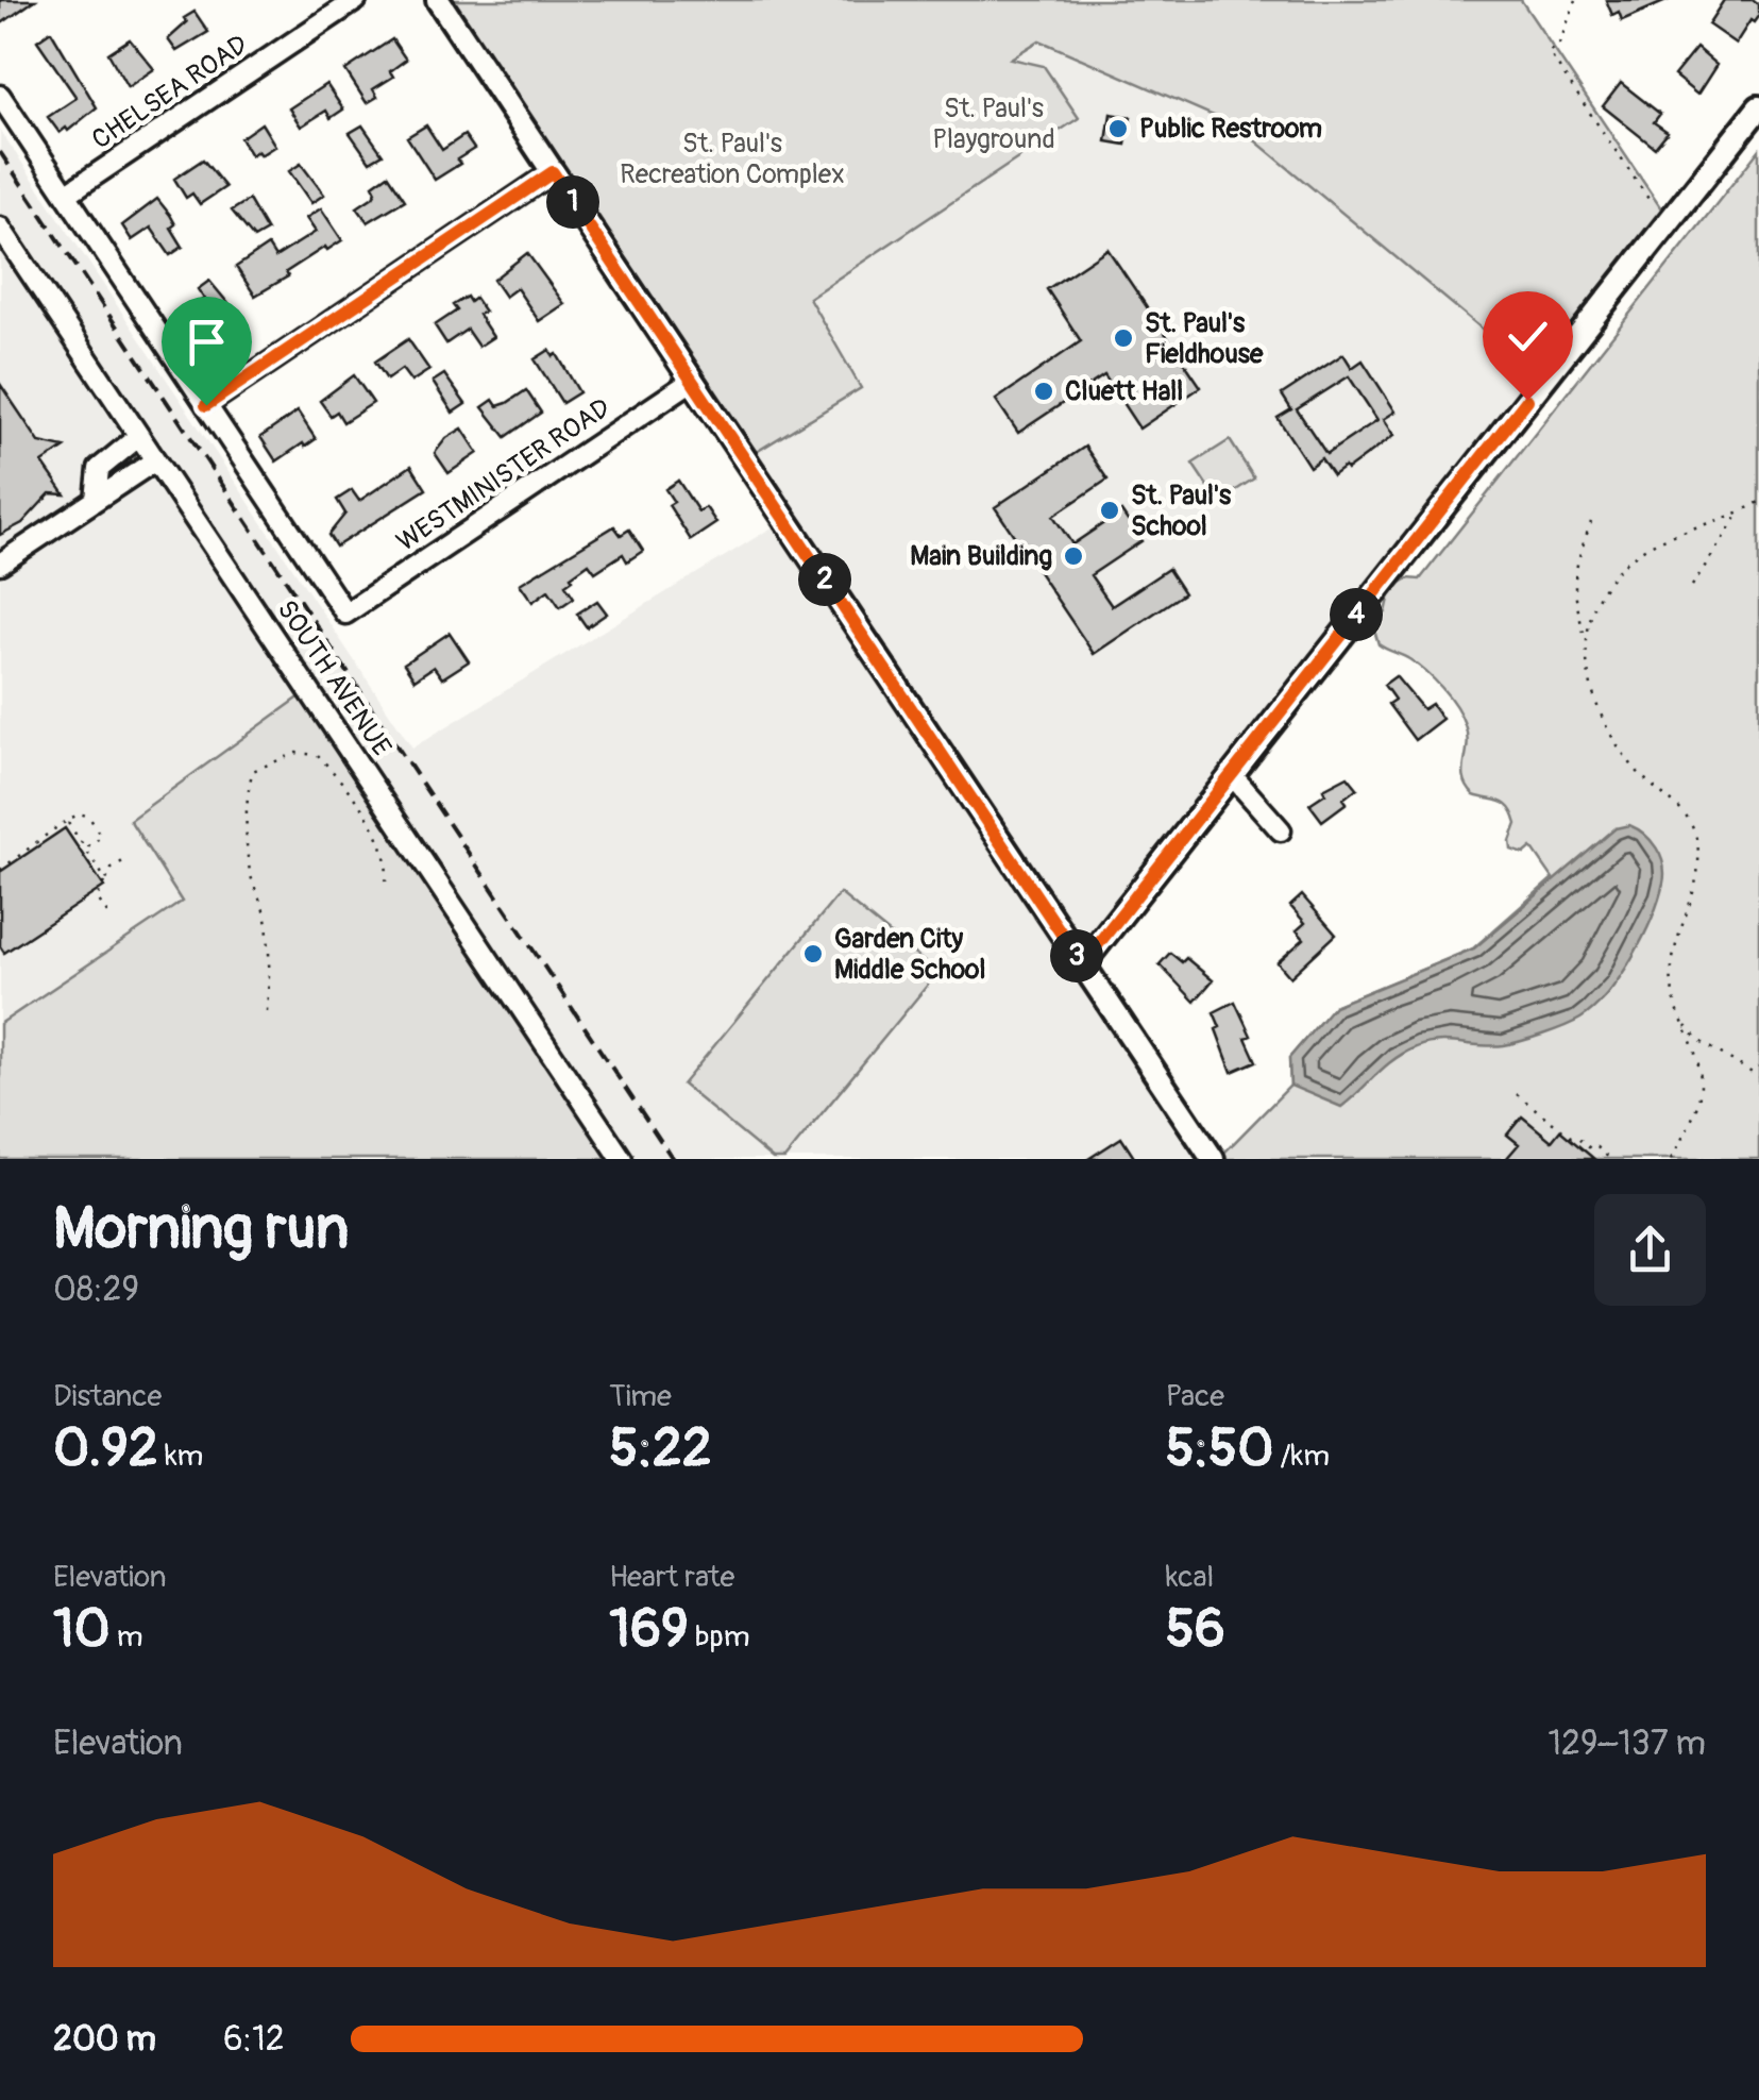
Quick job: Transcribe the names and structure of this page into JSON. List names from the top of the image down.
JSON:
{
  "streets": {
    "street": ["CHELSEA ROAD", "WESTMINISTER ROAD", "SOUTH AVENUE"]
  },
  "parks": ["St. Paul's Playground", "St. Paul's Recreation Complex"],
  "places": [
    "Public Restroom",
    "St. Paul's Fieldhouse",
    "Cluett Hall",
    "St. Paul's School",
    "Main Building",
    "Garden City Middle School"
  ],
  "page": {
    "pins": [
      "1",
      "2",
      "4",
      "3"
    ],
    "heading": ["Morning run", "08:29"],
    "stats": [
      ["Distance", "0.92 km"],
      ["Time", "5:22"],
      ["Pace", "5:50 /km"],
      ["Elevation", "10 m"],
      ["Heart rate", "169 bpm"],
      ["kcal", "56"]
    ],
    "chart": ["Elevation", "129–137 m"],
    "list": [
      {
        "name": "200 m",
        "note": "6:12"
      }
    ]
  }
}
